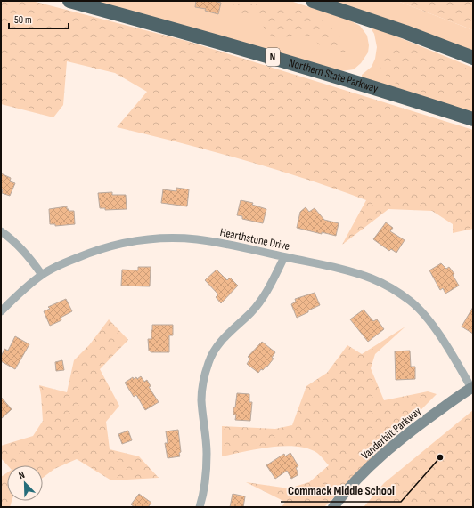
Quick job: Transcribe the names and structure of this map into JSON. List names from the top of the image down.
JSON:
{
  "streets": {
    "highway": ["N", "Northern State Parkway"],
    "main road": ["Vanderbilt Parkway"],
    "street": ["Hearthstone Drive"]
  },
  "crossings": [
    ["Hearthstone Drive", "Vanderbilt Parkway"]
  ],
  "places": ["Commack Middle School"],
  "scale_bar": "50 m",
  "north": "top left"
}
